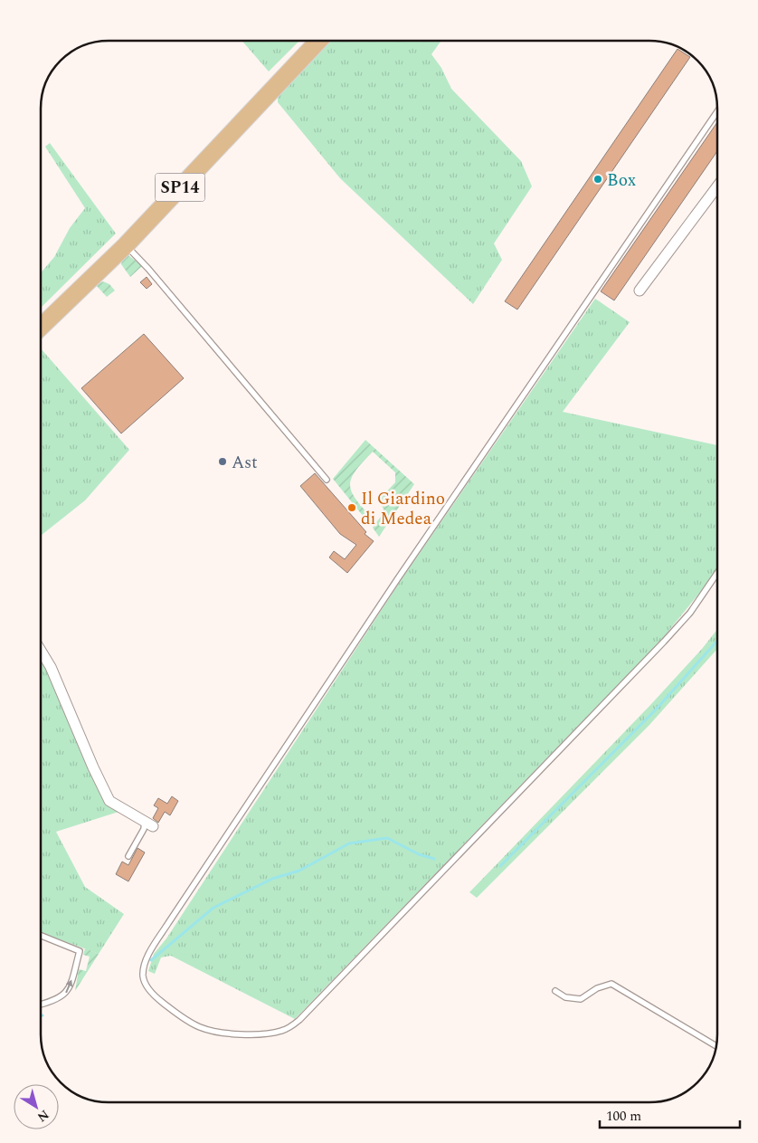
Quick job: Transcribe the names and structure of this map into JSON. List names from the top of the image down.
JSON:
{
  "streets": {
    "main road": ["SP14"]
  },
  "places": ["Box", "Ast", "Il Giardino di Medea"],
  "scale_bar": "100 m",
  "north": "bottom right"
}
